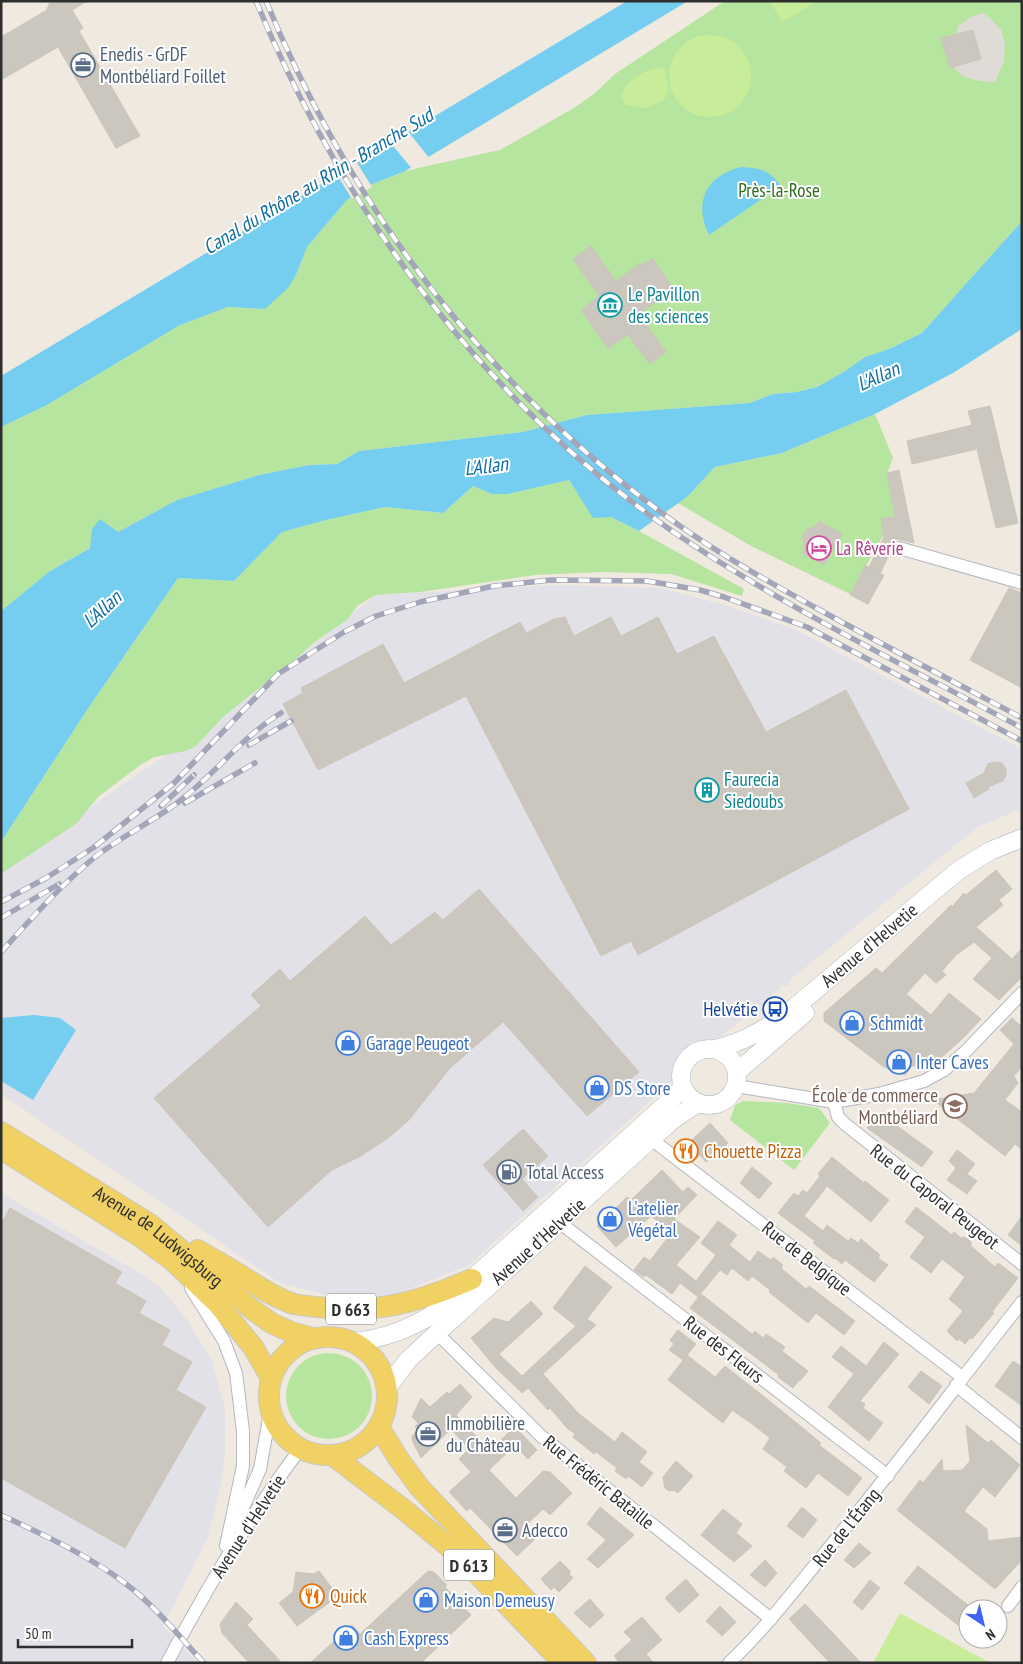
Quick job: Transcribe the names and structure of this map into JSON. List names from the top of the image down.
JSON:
{
  "streets": {
    "main road": [
      "Avenue d'Helvetie",
      "Avenue de Ludwigsburg",
      "D 663",
      "D 613"
    ],
    "street": [
      "Rue du Caporal Peugeot",
      "Rue de Belgique",
      "Rue des Fleurs",
      "Rue Frédéric Bataille",
      "Rue de l'Étang"
    ]
  },
  "crossings": [
    ["Avenue d'Helvetie", "Avenue de Ludwigsburg"],
    ["Avenue d'Helvetie", "Rue de Belgique"],
    ["Avenue d'Helvetie", "D 663"],
    ["Avenue d'Helvetie", "Rue des Fleurs"],
    ["Avenue d'Helvetie", "Rue Frédéric Bataille"],
    ["Avenue d'Helvetie", "D 613"],
    ["Avenue de Ludwigsburg", "D 663"],
    ["Avenue de Ludwigsburg", "D 613"],
    ["Rue de Belgique", "Rue de l'Étang"],
    ["Rue des Fleurs", "Rue de l'Étang"],
    ["Rue Frédéric Bataille", "Rue de l'Étang"]
  ],
  "water": ["Canal du Rhône au Rhin - Branche Sud", "L'Allan"],
  "parks": ["Près-la-Rose"],
  "places": {
    "office": ["Enedis - GrDF Montbéliard Foillet", "Immobilière du Château", "Adecco"],
    "museum": ["Le Pavillon des sciences"],
    "hotel": ["La Rêverie"],
    "building": ["Faurecia Siedoubs"],
    "bus stop": ["Helvétie"],
    "shop": [
      "Schmidt",
      "Garage Peugeot",
      "Inter Caves",
      "DS Store",
      "L'atelier Végétal",
      "Maison Demeusy",
      "Cash Express"
    ],
    "school or university": ["École de commerce Montbéliard"],
    "restaurant": ["Chouette Pizza", "Quick"],
    "fuel station": ["Total Access"]
  },
  "scale_bar": "50 m",
  "north": "bottom right"
}
